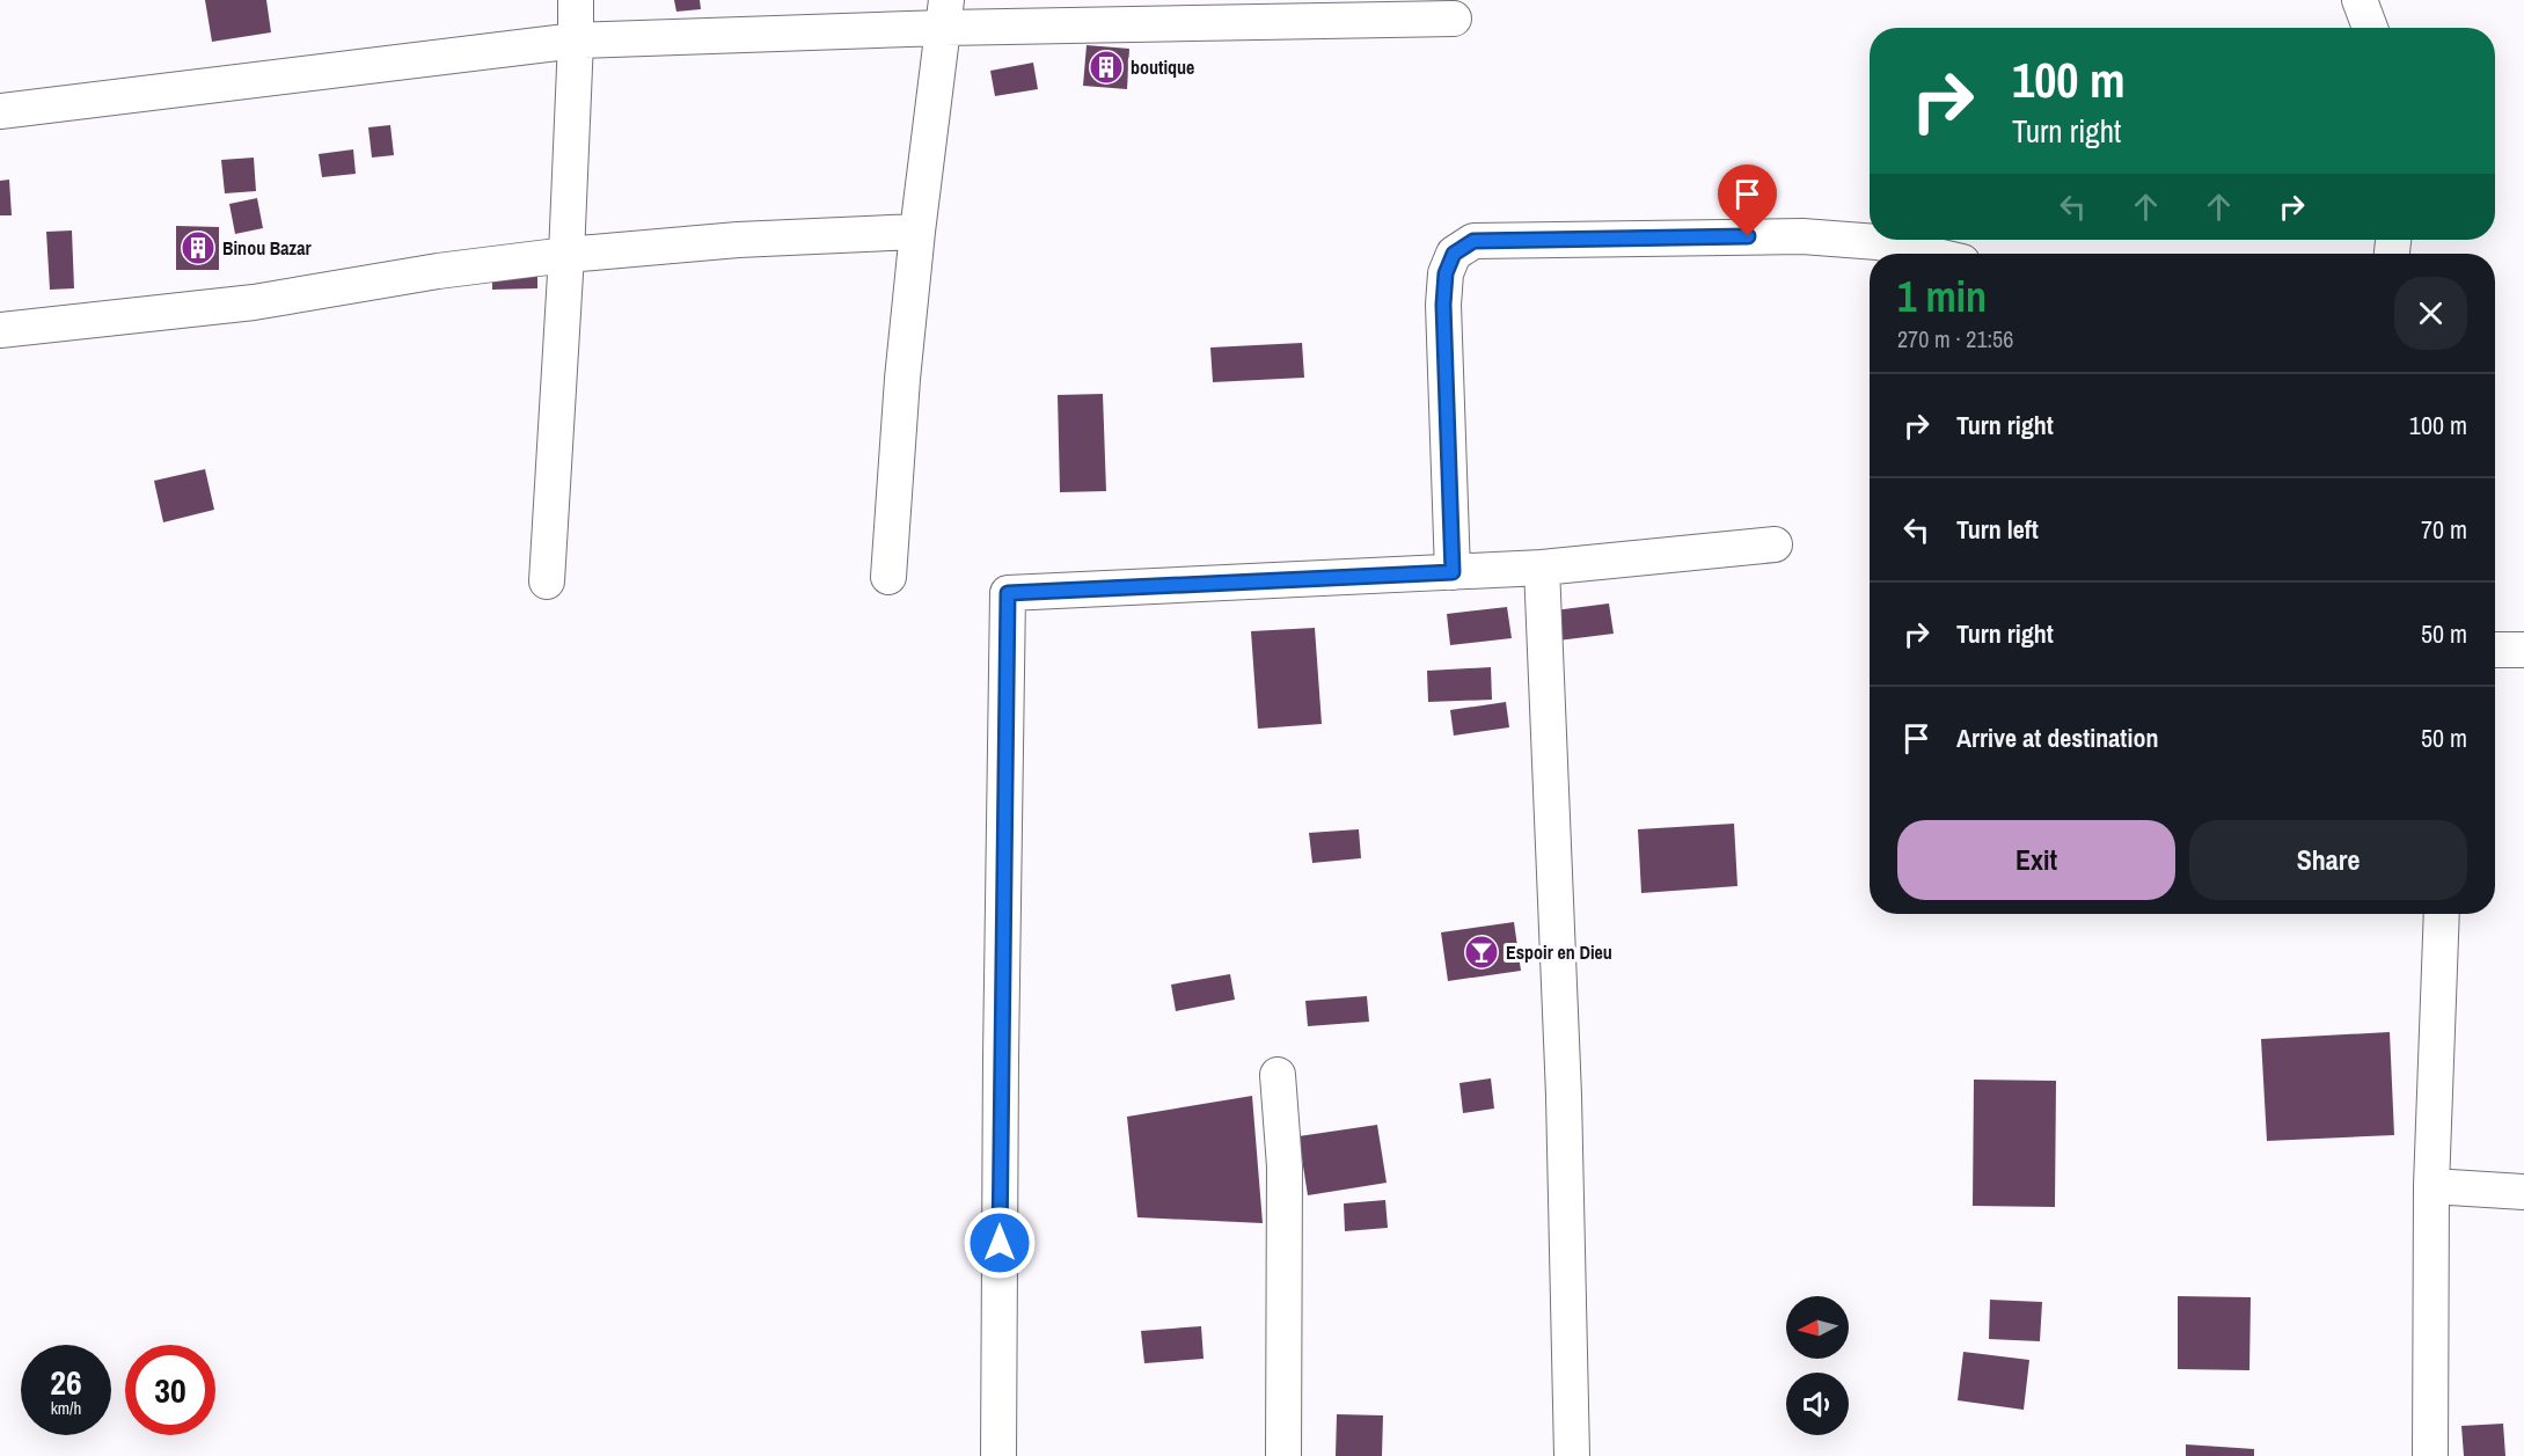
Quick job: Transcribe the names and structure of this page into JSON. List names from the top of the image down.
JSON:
{
  "places": {
    "building": ["boutique", "Binou Bazar"],
    "bar": ["Espoir en Dieu"]
  },
  "north": "left",
  "page": {
    "turn": ["100 m", "Turn right"],
    "heading": ["1 min", "270 m · 21:56"],
    "list": [
      {
        "name": "Turn right",
        "value": "100 m"
      },
      {
        "name": "Turn left",
        "value": "70 m"
      },
      {
        "name": "Turn right",
        "value": "50 m"
      },
      {
        "name": "Arrive at destination",
        "value": "50 m"
      }
    ],
    "buttons": ["Exit", "Share"],
    "speed": "26 km/h",
    "limit": "30"
  }
}
